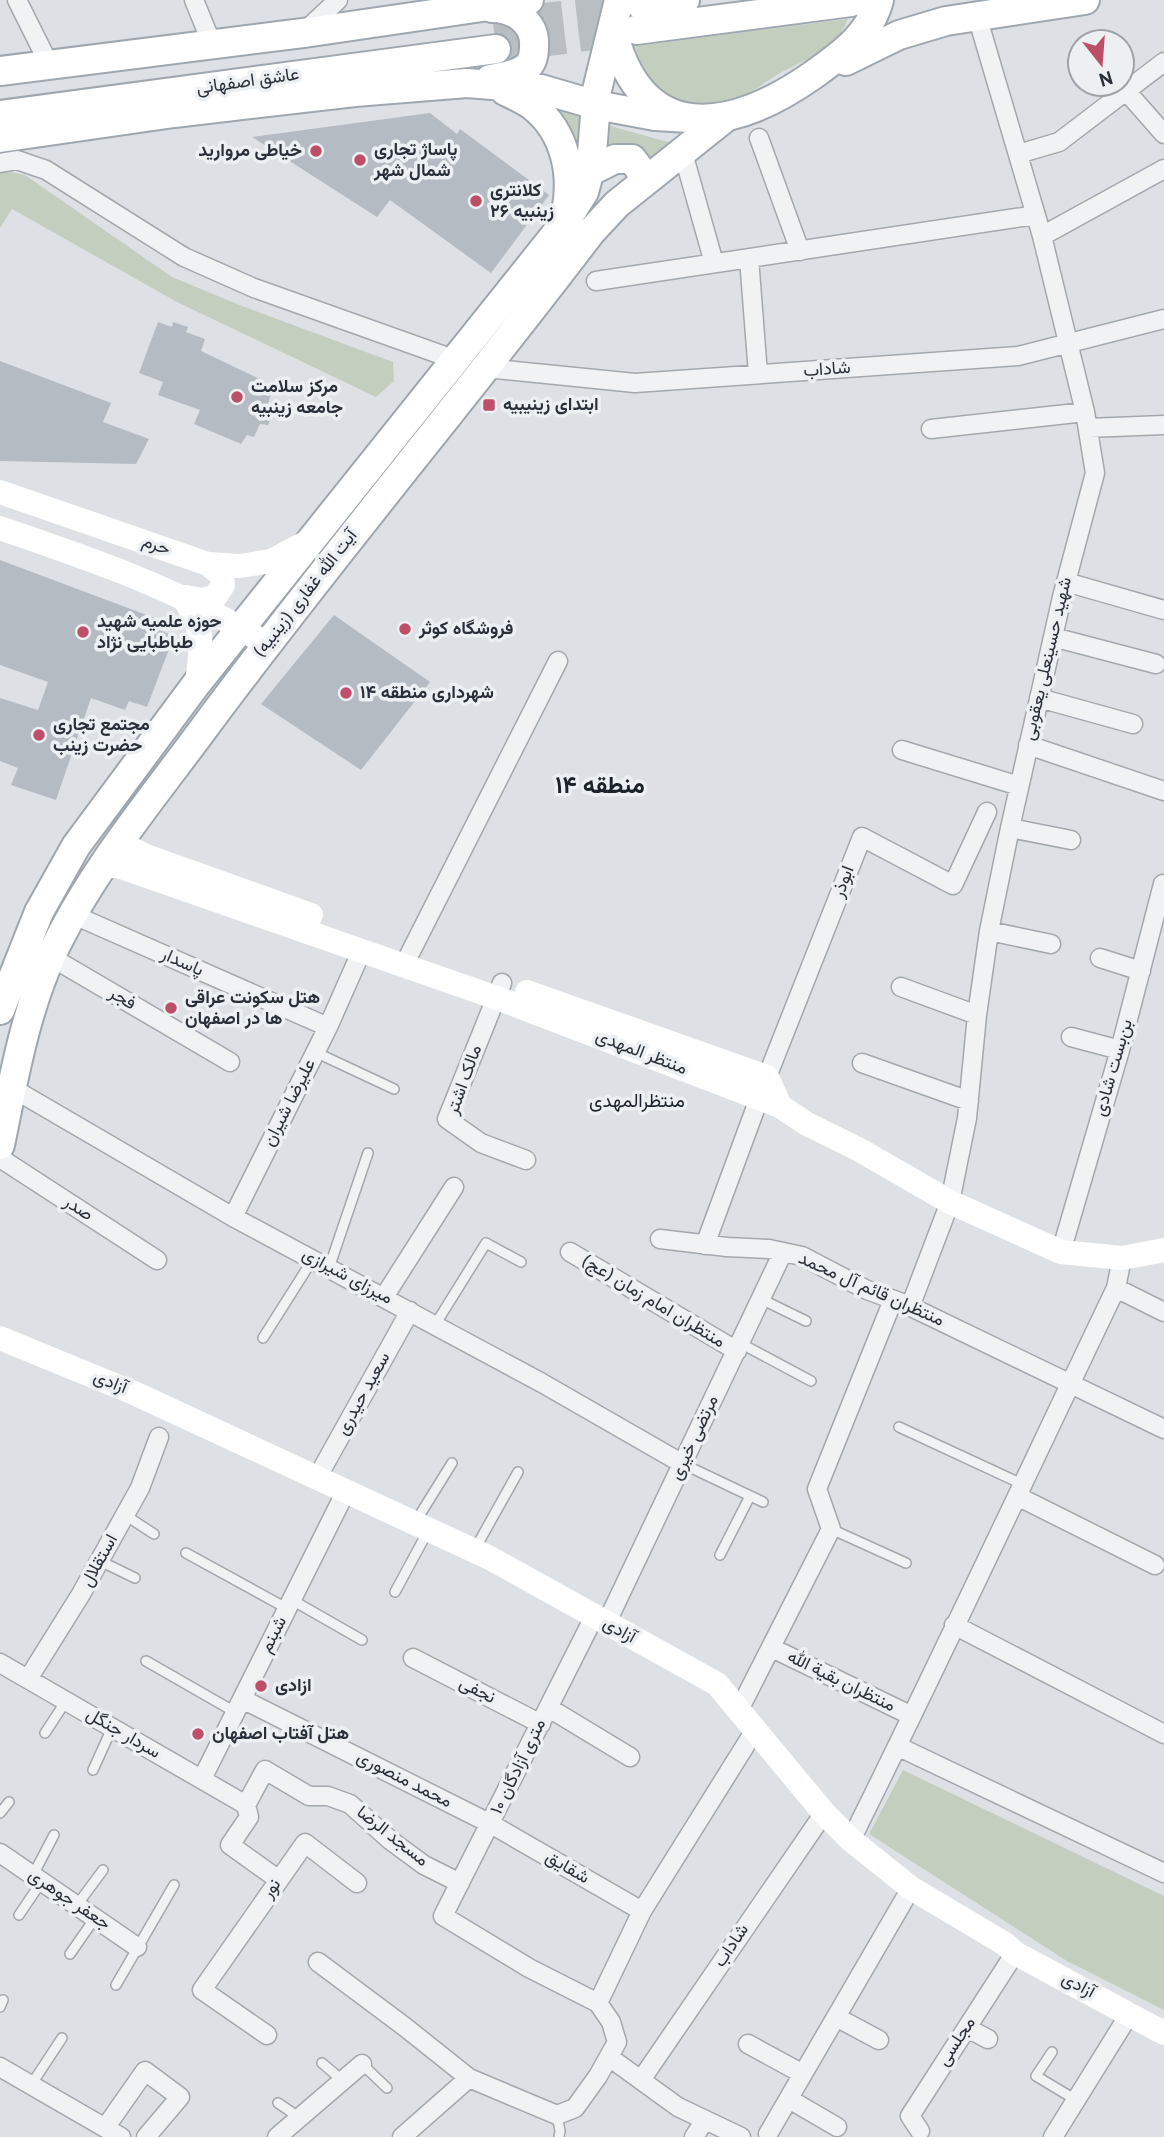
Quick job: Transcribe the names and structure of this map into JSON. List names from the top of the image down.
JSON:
{
  "streets": {
    "main road": ["عاشق اصفهانی", "آیت الله غفاری (زینبیه)"],
    "street": [
      "شاداب",
      "حرم",
      "شهید حسینعلی یعقوبی",
      "ابوذر",
      "پاسدار",
      "فجر",
      "منتظر المهدی",
      "بن‌بست شادی",
      "مالک اشتر",
      "علیرضا شیران",
      "صدر",
      "میرزای شیرازی",
      "منتظران قائم آل محمد",
      "منتظران امام زمان (عج)",
      "آزادی",
      "سعید حیدری",
      "مرتضی خیری",
      "استقلال",
      "شبنم",
      "منتظران بقیة الله",
      "نجفی",
      "سردار جنگل",
      "۱۰ متری آزادگان",
      "محمد منصوری",
      "مسجد الرضا",
      "شقایق",
      "نور",
      "جعفر جوهری",
      "مجلسی"
    ]
  },
  "crossings": [
    ["شاداب", "آیت الله غفاری (زینبیه)"],
    ["شاداب", "شهید حسینعلی یعقوبی"],
    ["شاداب", "آزادی"],
    ["حرم", "آیت الله غفاری (زینبیه)"],
    ["آیت الله غفاری (زینبیه)", "پاسدار"],
    ["آیت الله غفاری (زینبیه)", "فجر"],
    ["آیت الله غفاری (زینبیه)", "منتظر المهدی"],
    ["آیت الله غفاری (زینبیه)", "میرزای شیرازی"],
    ["شهید حسینعلی یعقوبی", "منتظر المهدی"],
    ["شهید حسینعلی یعقوبی", "منتظران قائم آل محمد"],
    ["ابوذر", "منتظر المهدی"],
    ["پاسدار", "علیرضا شیران"],
    ["منتظر المهدی", "بن‌بست شادی"],
    ["منتظر المهدی", "مالک اشتر"],
    ["منتظر المهدی", "علیرضا شیران"],
    ["علیرضا شیران", "میرزای شیرازی"],
    ["میرزای شیرازی", "سعید حیدری"],
    ["میرزای شیرازی", "مرتضی خیری"],
    ["منتظران قائم آل محمد", "مرتضی خیری"],
    ["منتظران امام زمان (عج)", "مرتضی خیری"],
    ["آزادی", "سعید حیدری"],
    ["آزادی", "مرتضی خیری"],
    ["آزادی", "شبنم"],
    ["آزادی", "۱۰ متری آزادگان"],
    ["آزادی", "مجلسی"],
    ["مرتضی خیری", "۱۰ متری آزادگان"],
    ["استقلال", "سردار جنگل"],
    ["شبنم", "سردار جنگل"],
    ["شبنم", "محمد منصوری"],
    ["نجفی", "۱۰ متری آزادگان"],
    ["سردار جنگل", "مسجد الرضا"],
    ["۱۰ متری آزادگان", "محمد منصوری"],
    ["۱۰ متری آزادگان", "مسجد الرضا"],
    ["۱۰ متری آزادگان", "شقایق"],
    ["محمد منصوری", "شقایق"],
    ["مسجد الرضا", "نور"]
  ],
  "districts": ["منطقه ۱۴", "منتظرالمهدی"],
  "places": {
    "other": [
      "خیاطی مروارید",
      "پاساژ تجاری شمال شهر",
      "کلانتری ۲۶ زینبیه",
      "مرکز سلامت جامعه زینبیه",
      "فروشگاه کوثر",
      "حوزه علمیه شهید طباطبایی نژاد",
      "شهرداری منطقه ۱۴",
      "مجتمع تجاری حضرت زینب",
      "هتل سکونت عراقی ها در اصفهان",
      "ازادی",
      "هتل آفتاب اصفهان"
    ],
    "transit": ["ابتدای زینیبیه"]
  },
  "north": "bottom"
}
